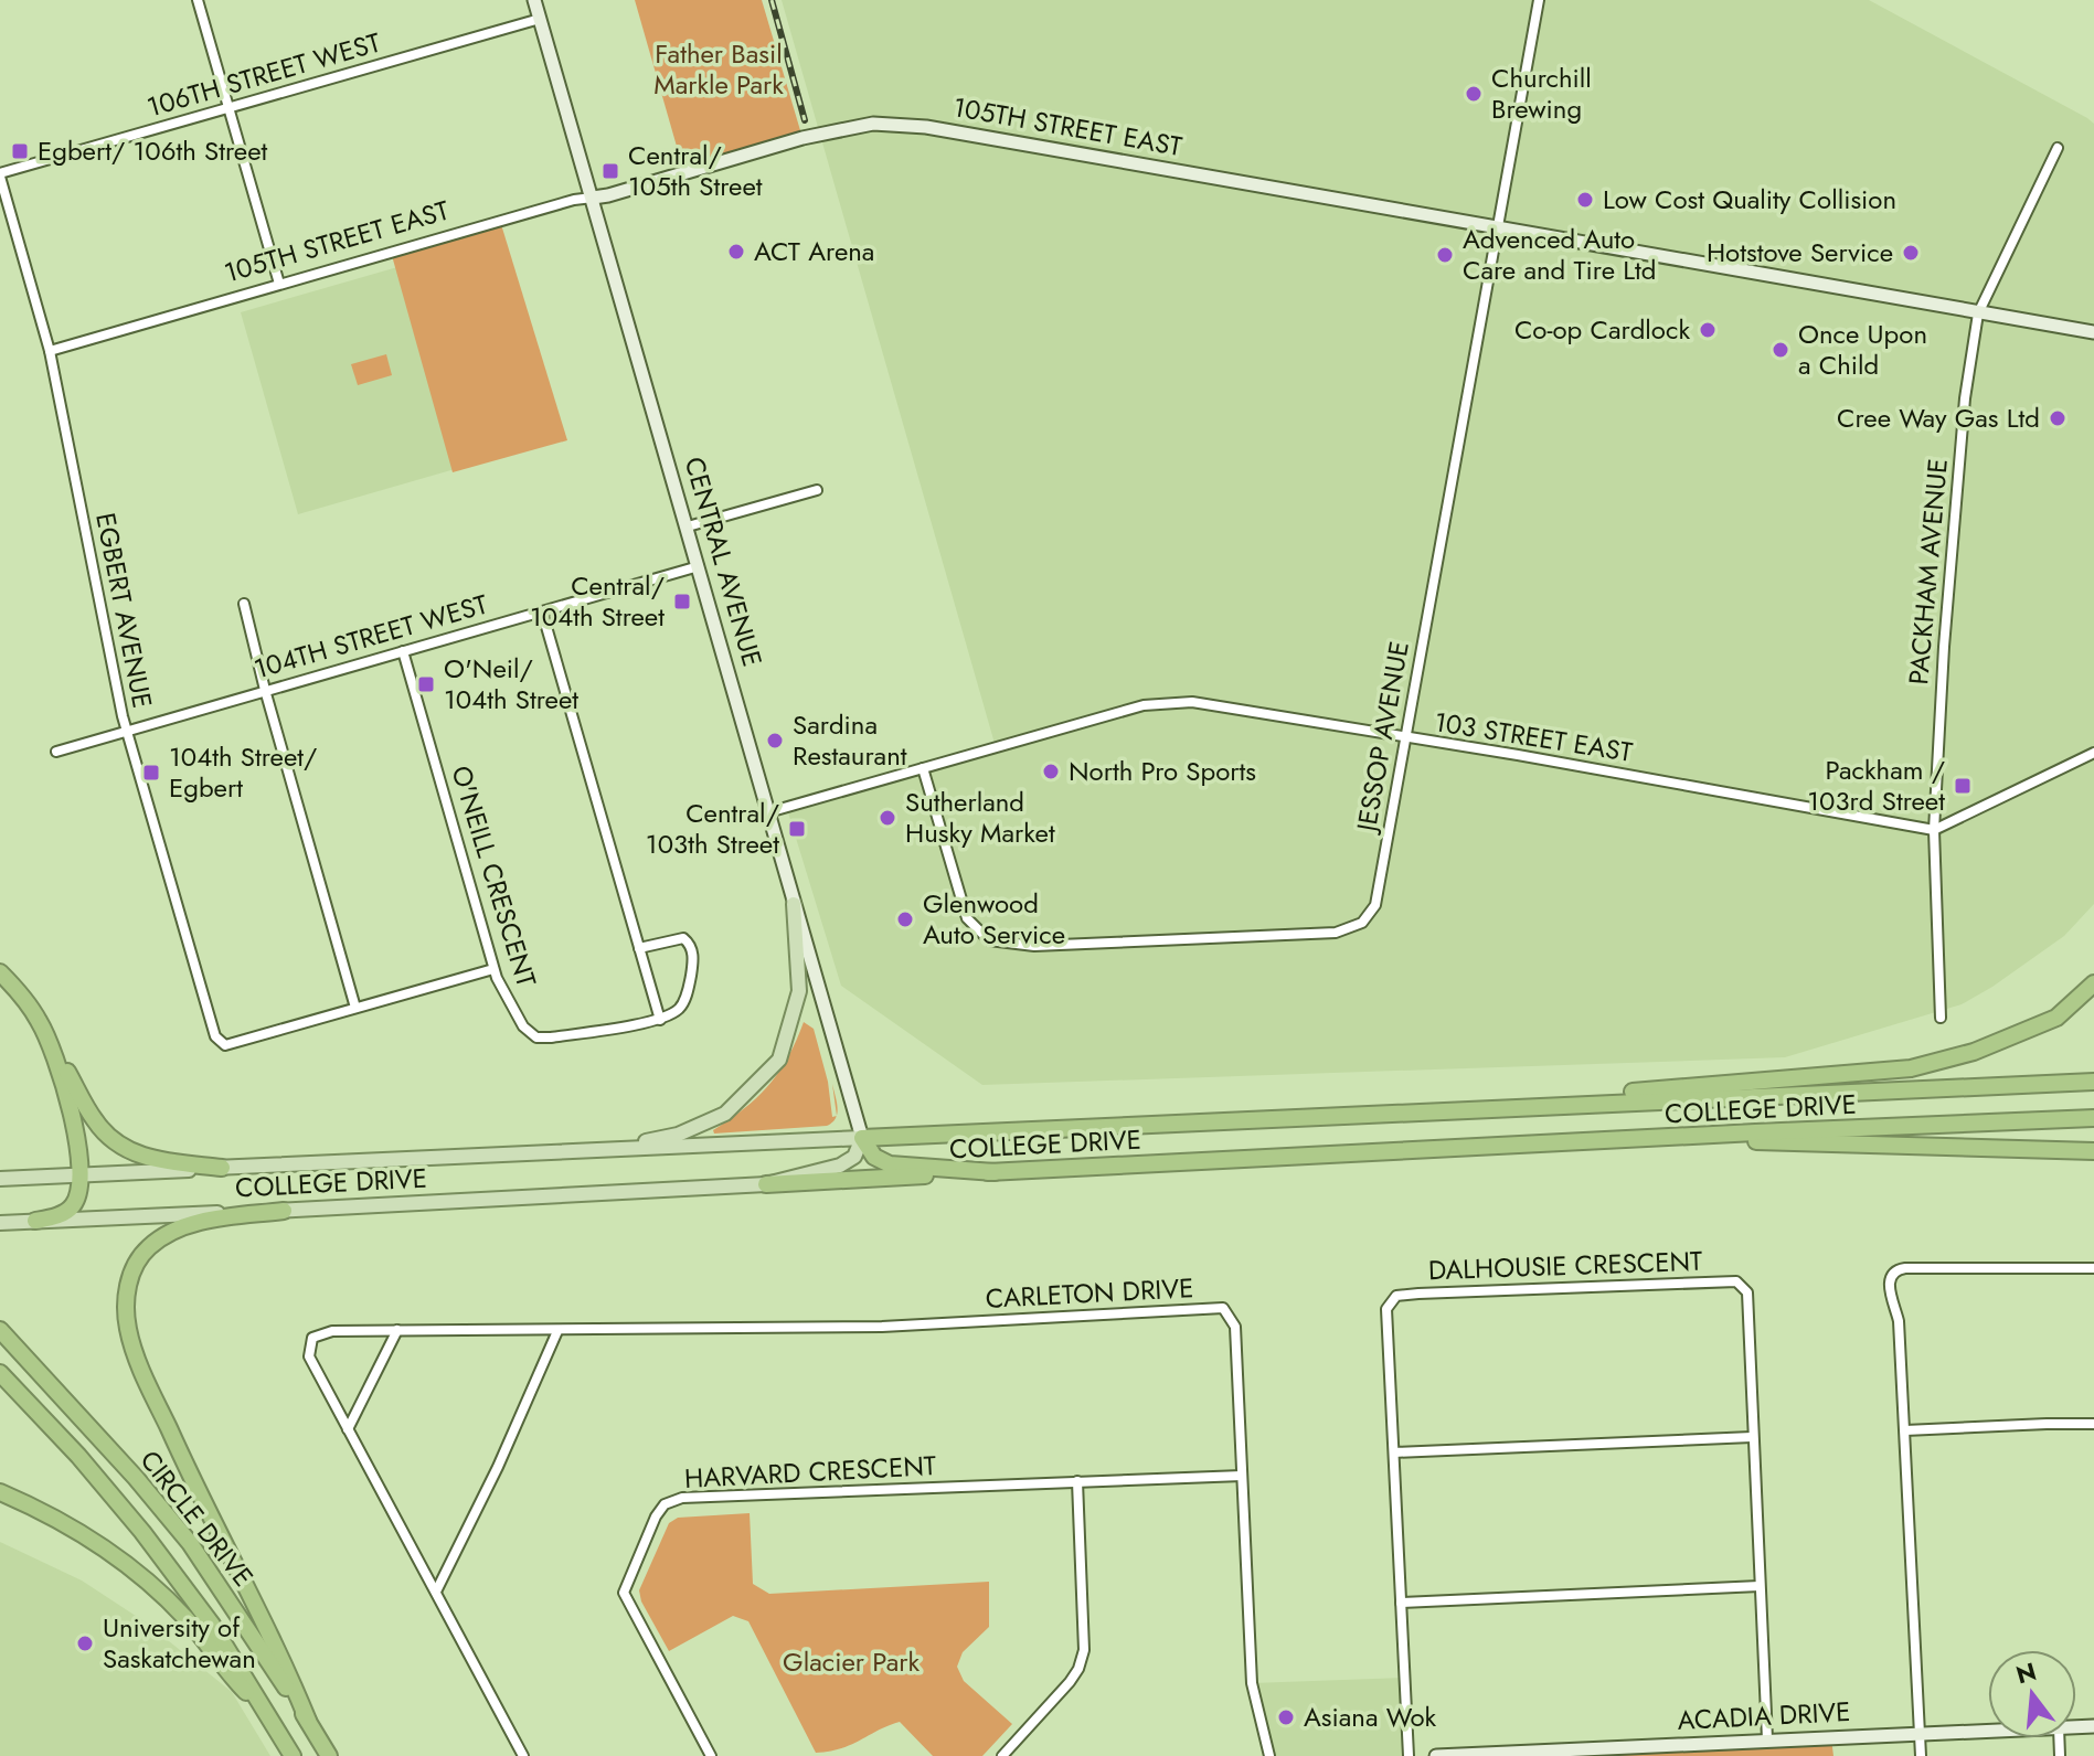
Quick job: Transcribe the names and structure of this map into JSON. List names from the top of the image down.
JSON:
{
  "streets": {
    "highway": ["COLLEGE DRIVE", "CIRCLE DRIVE"],
    "street": [
      "106TH STREET WEST",
      "105TH STREET EAST",
      "CENTRAL AVENUE",
      "PACKHAM AVENUE",
      "EGBERT AVENUE",
      "104TH STREET WEST",
      "JESSOP AVENUE",
      "103 STREET EAST",
      "O'NEILL CRESCENT",
      "DALHOUSIE CRESCENT",
      "CARLETON DRIVE",
      "HARVARD CRESCENT",
      "ACADIA DRIVE"
    ]
  },
  "crossings": [
    ["106TH STREET WEST", "CENTRAL AVENUE"],
    ["106TH STREET WEST", "EGBERT AVENUE"],
    ["105TH STREET EAST", "CENTRAL AVENUE"],
    ["105TH STREET EAST", "PACKHAM AVENUE"],
    ["105TH STREET EAST", "EGBERT AVENUE"],
    ["105TH STREET EAST", "JESSOP AVENUE"],
    ["CENTRAL AVENUE", "104TH STREET WEST"],
    ["CENTRAL AVENUE", "103 STREET EAST"],
    ["CENTRAL AVENUE", "COLLEGE DRIVE"],
    ["PACKHAM AVENUE", "103 STREET EAST"],
    ["EGBERT AVENUE", "104TH STREET WEST"],
    ["104TH STREET WEST", "O'NEILL CRESCENT"],
    ["JESSOP AVENUE", "103 STREET EAST"],
    ["DALHOUSIE CRESCENT", "ACADIA DRIVE"],
    ["CARLETON DRIVE", "HARVARD CRESCENT"]
  ],
  "parks": ["Father Basil Markle Park", "Glacier Park"],
  "places": {
    "other": [
      "Churchill Brewing",
      "Low Cost Quality Collision",
      "ACT Arena",
      "Hotstove Service",
      "Advenced Auto Care and Tire Ltd",
      "Co-op Cardlock",
      "Once Upon a Child",
      "Cree Way Gas Ltd",
      "Sardina Restaurant",
      "North Pro Sports",
      "Sutherland Husky Market",
      "Glenwood Auto Service",
      "University of Saskatchewan",
      "Asiana Wok"
    ],
    "transit": [
      "Egbert/ 106th Street",
      "Central/ 105th Street",
      "Central/ 104th Street",
      "O'Neil/ 104th Street",
      "104th Street/ Egbert",
      "Packham / 103rd Street",
      "Central/ 103th Street"
    ]
  },
  "north": "top"
}
